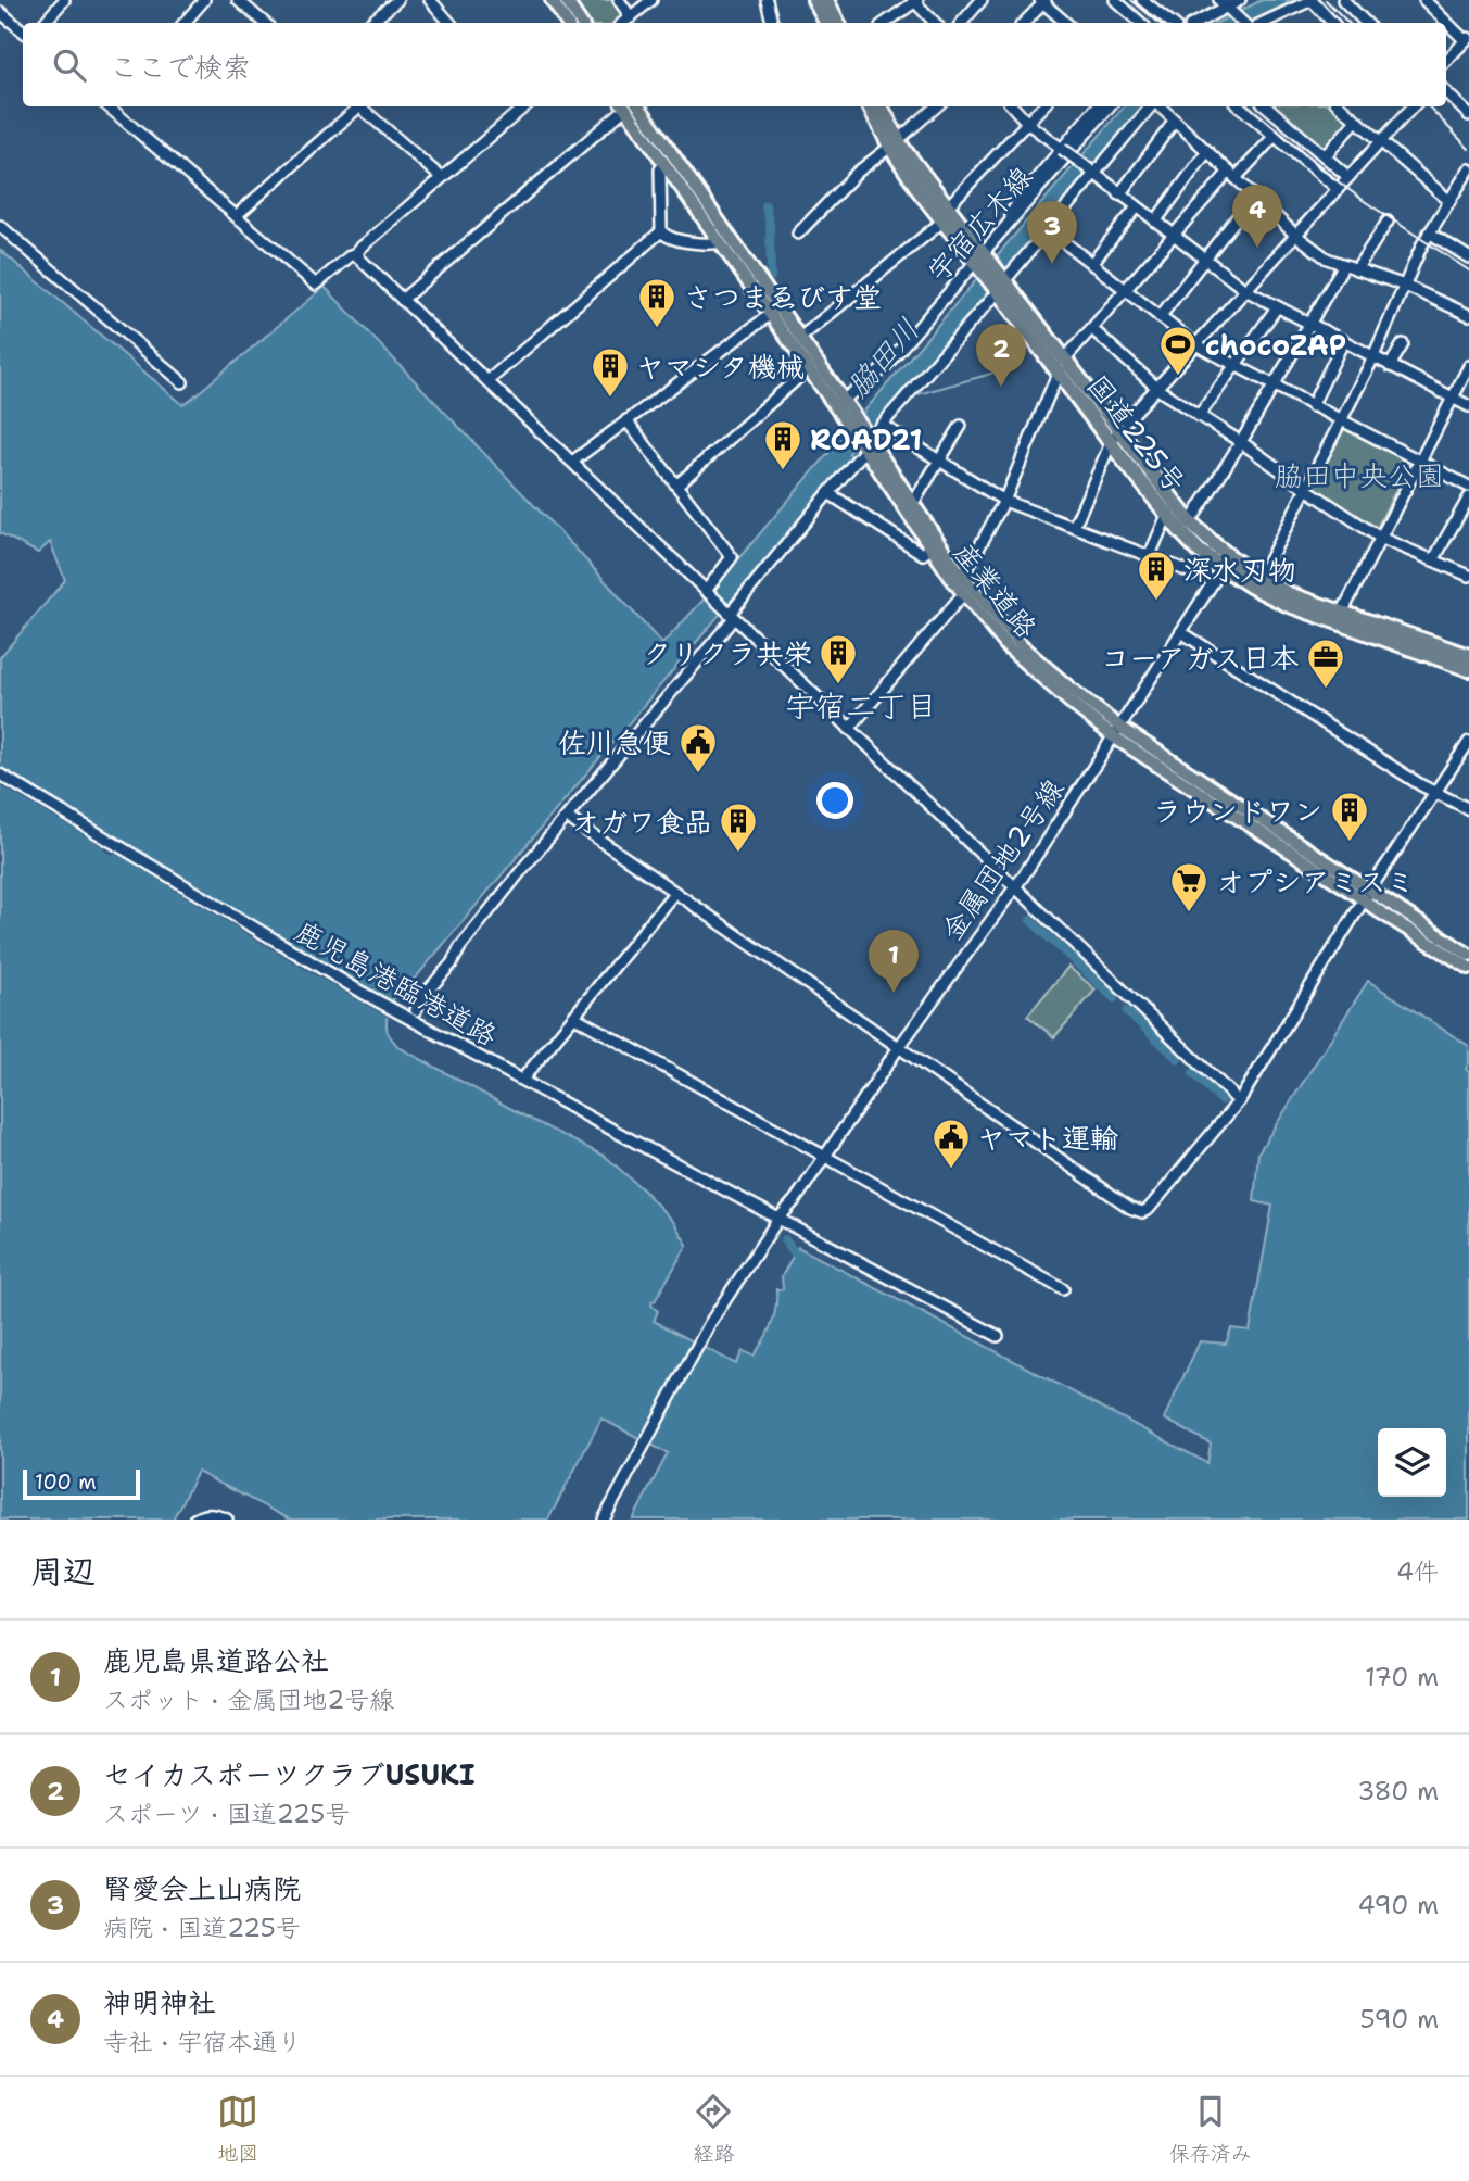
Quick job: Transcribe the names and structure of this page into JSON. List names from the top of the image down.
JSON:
{
  "streets": {
    "highway": ["国道225号"],
    "main road": ["産業道路"],
    "street": ["宇宿広木線", "金属団地2号線", "鹿児島港臨港道路"]
  },
  "crossings": [
    ["宇宿広木線", "国道225号"],
    ["宇宿広木線", "産業道路"],
    ["国道225号", "金属団地2号線"],
    ["産業道路", "金属団地2号線"],
    ["金属団地2号線", "鹿児島港臨港道路"]
  ],
  "districts": ["宇宿二丁目"],
  "water": ["脇田川"],
  "parks": ["脇田中央公園"],
  "places": {
    "building": [
      "さつまゑびす堂",
      "ヤマシタ機械",
      "ROAD21",
      "深水刃物",
      "クリクラ共栄",
      "ラウンドワン",
      "オガワ食品"
    ],
    "sports": ["chocoZAP"],
    "office": ["コーアガス日本"],
    "public building": ["佐川急便", "ヤマト運輸"],
    "supermarket": ["オプシアミスミ"]
  },
  "scale_bar": "100 m",
  "page": {
    "search": "ここで検索",
    "pins": [
      "4",
      "3",
      "2",
      "1"
    ],
    "scale": "100 m",
    "heading": ["周辺", "4件"],
    "list": [
      {
        "mark": "1",
        "name": "鹿児島県道路公社",
        "note": "スポット · 金属団地2号線",
        "value": "170 m"
      },
      {
        "mark": "2",
        "name": "セイカスポーツクラブUSUKI",
        "note": "スポーツ · 国道225号",
        "value": "380 m"
      },
      {
        "mark": "3",
        "name": "腎愛会上山病院",
        "note": "病院 · 国道225号",
        "value": "490 m"
      },
      {
        "mark": "4",
        "name": "神明神社",
        "note": "寺社 · 宇宿本通り",
        "value": "590 m"
      }
    ],
    "nav": ["地図", "経路", "保存済み"]
  }
}
